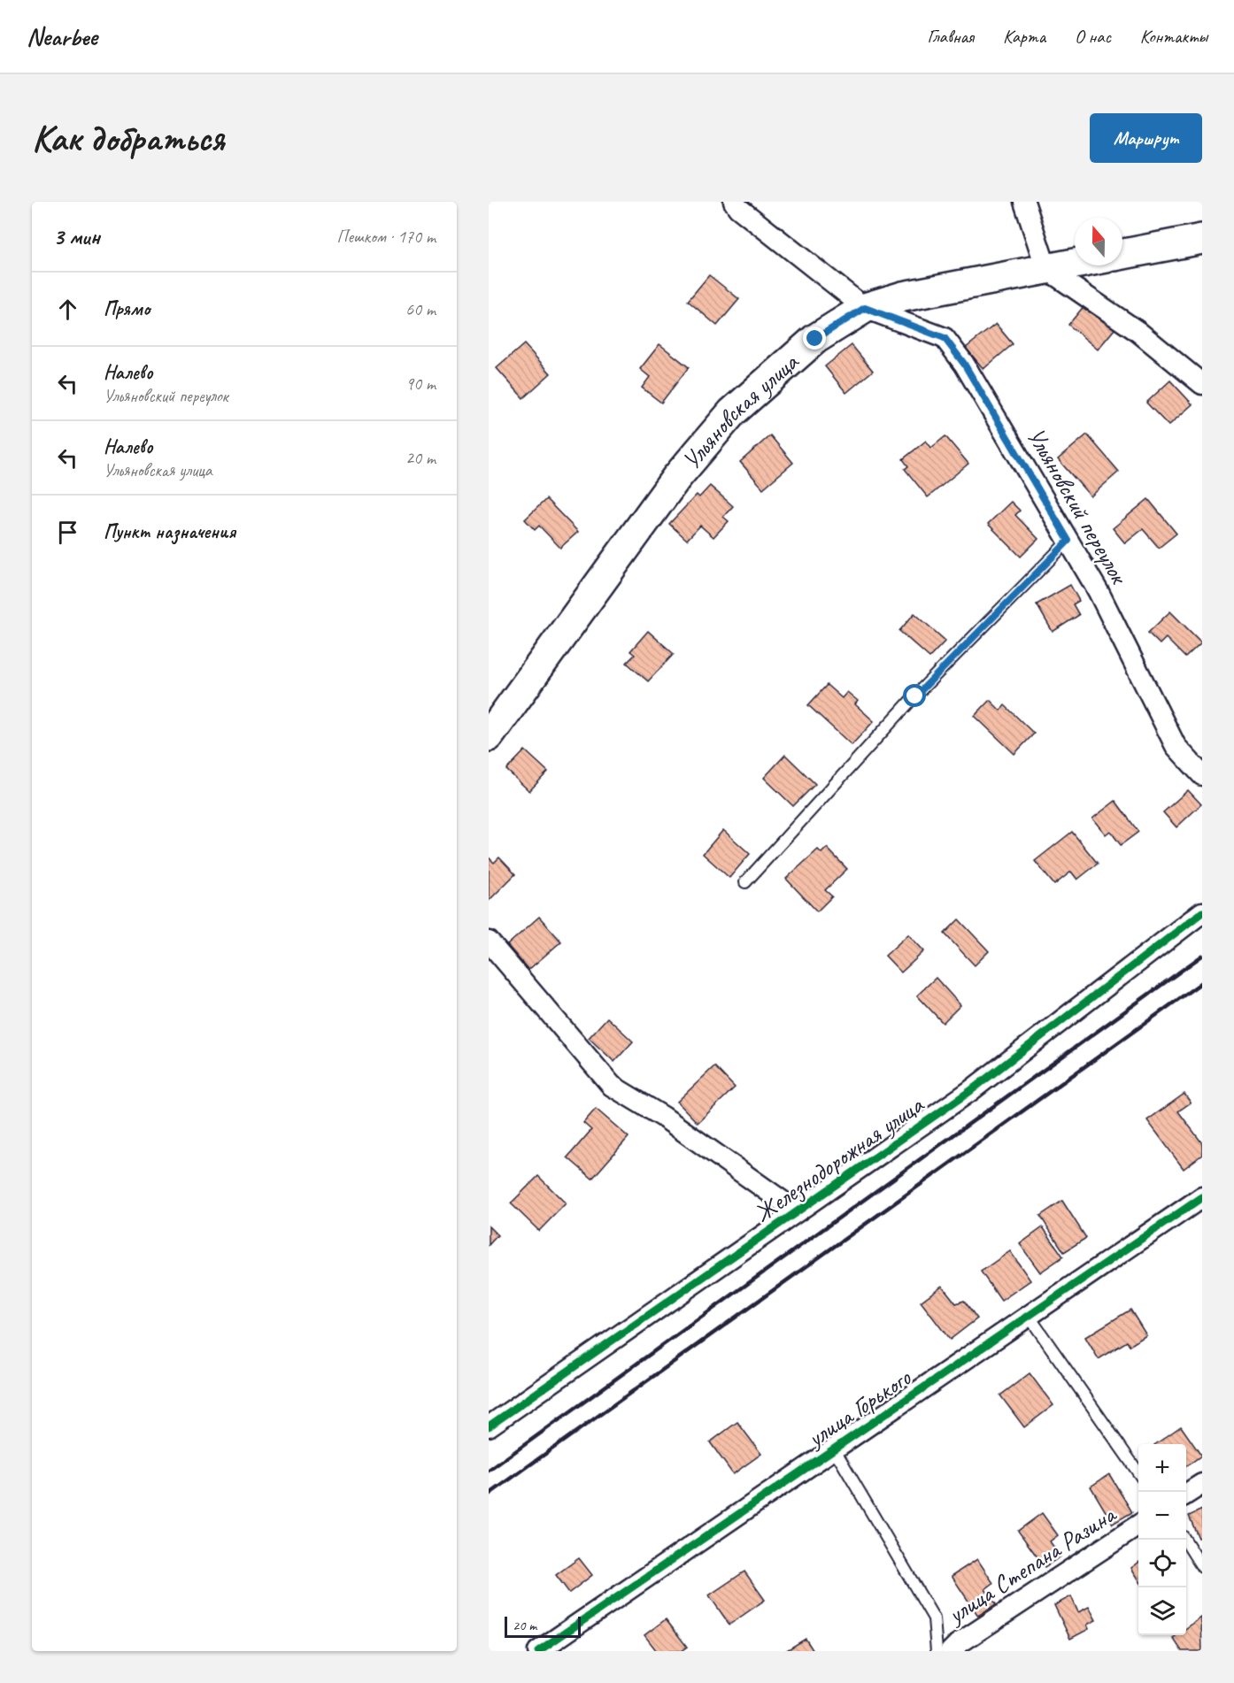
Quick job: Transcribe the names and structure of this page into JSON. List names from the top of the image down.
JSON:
{
  "streets": {
    "main road": ["Ульяновская улица"],
    "street": [
      "Ульяновский переулок",
      "Железнодорожная улица",
      "улица Горького",
      "улица Степана Разина"
    ]
  },
  "crossings": [
    ["Ульяновская улица", "Ульяновский переулок"]
  ],
  "scale_bar": "20 m",
  "north": "top",
  "page": {
    "header": "Nearbee",
    "nav": [
      "Главная",
      "Карта",
      "О нас",
      "Контакты"
    ],
    "buttons": "Маршрут",
    "title": "Как добраться",
    "heading": ["3 мин", "Пешком · 170 m"],
    "list": [
      ["Прямо", "60 m"],
      ["Налево", "Ульяновский переулок", "90 m"],
      ["Налево", "Ульяновская улица", "20 m"],
      "Пункт назначения"
    ],
    "map_buttons": ["+", "−"],
    "scale": "20 m"
  }
}
